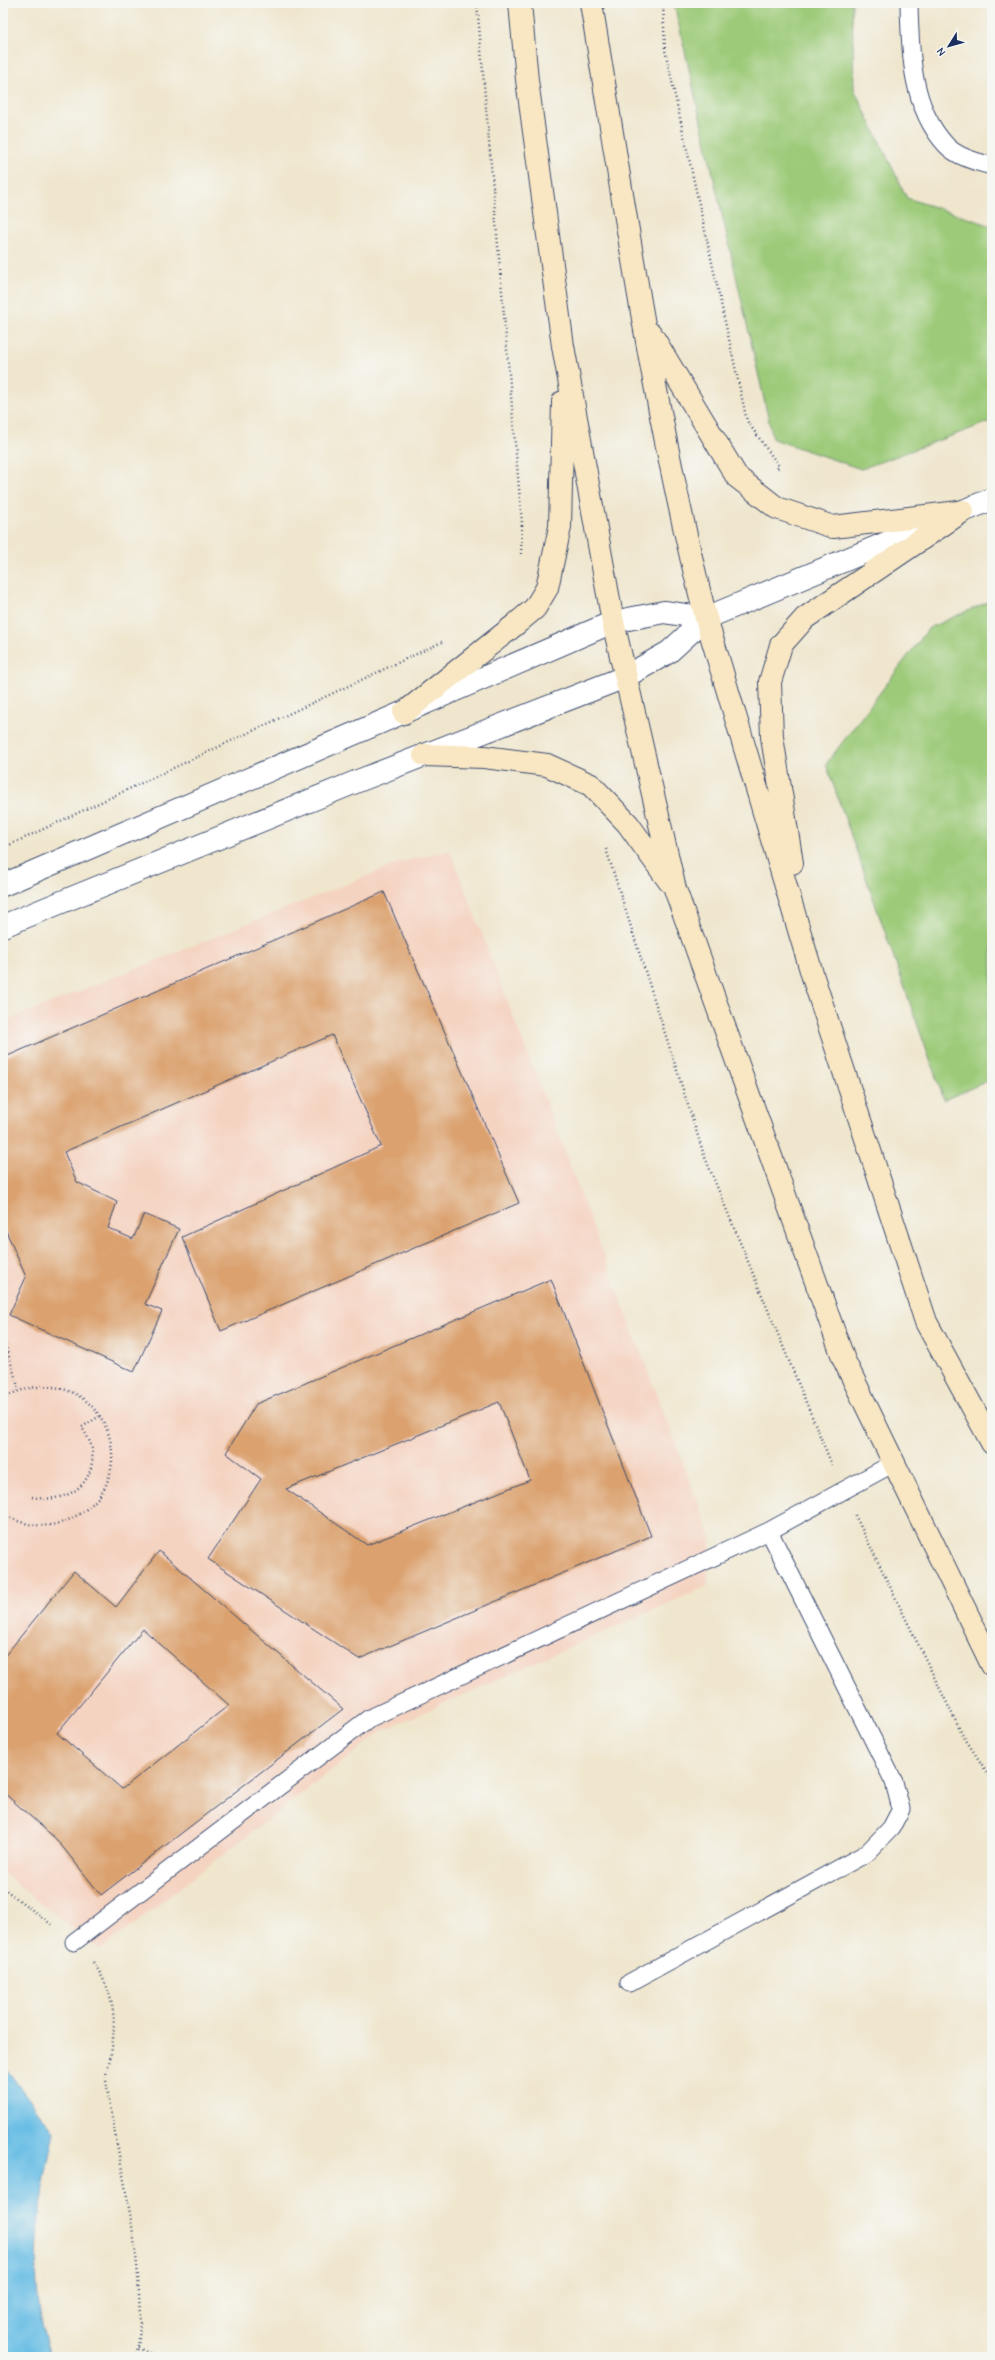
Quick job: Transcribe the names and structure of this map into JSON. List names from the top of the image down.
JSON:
{
  "north": "bottom left"
}
